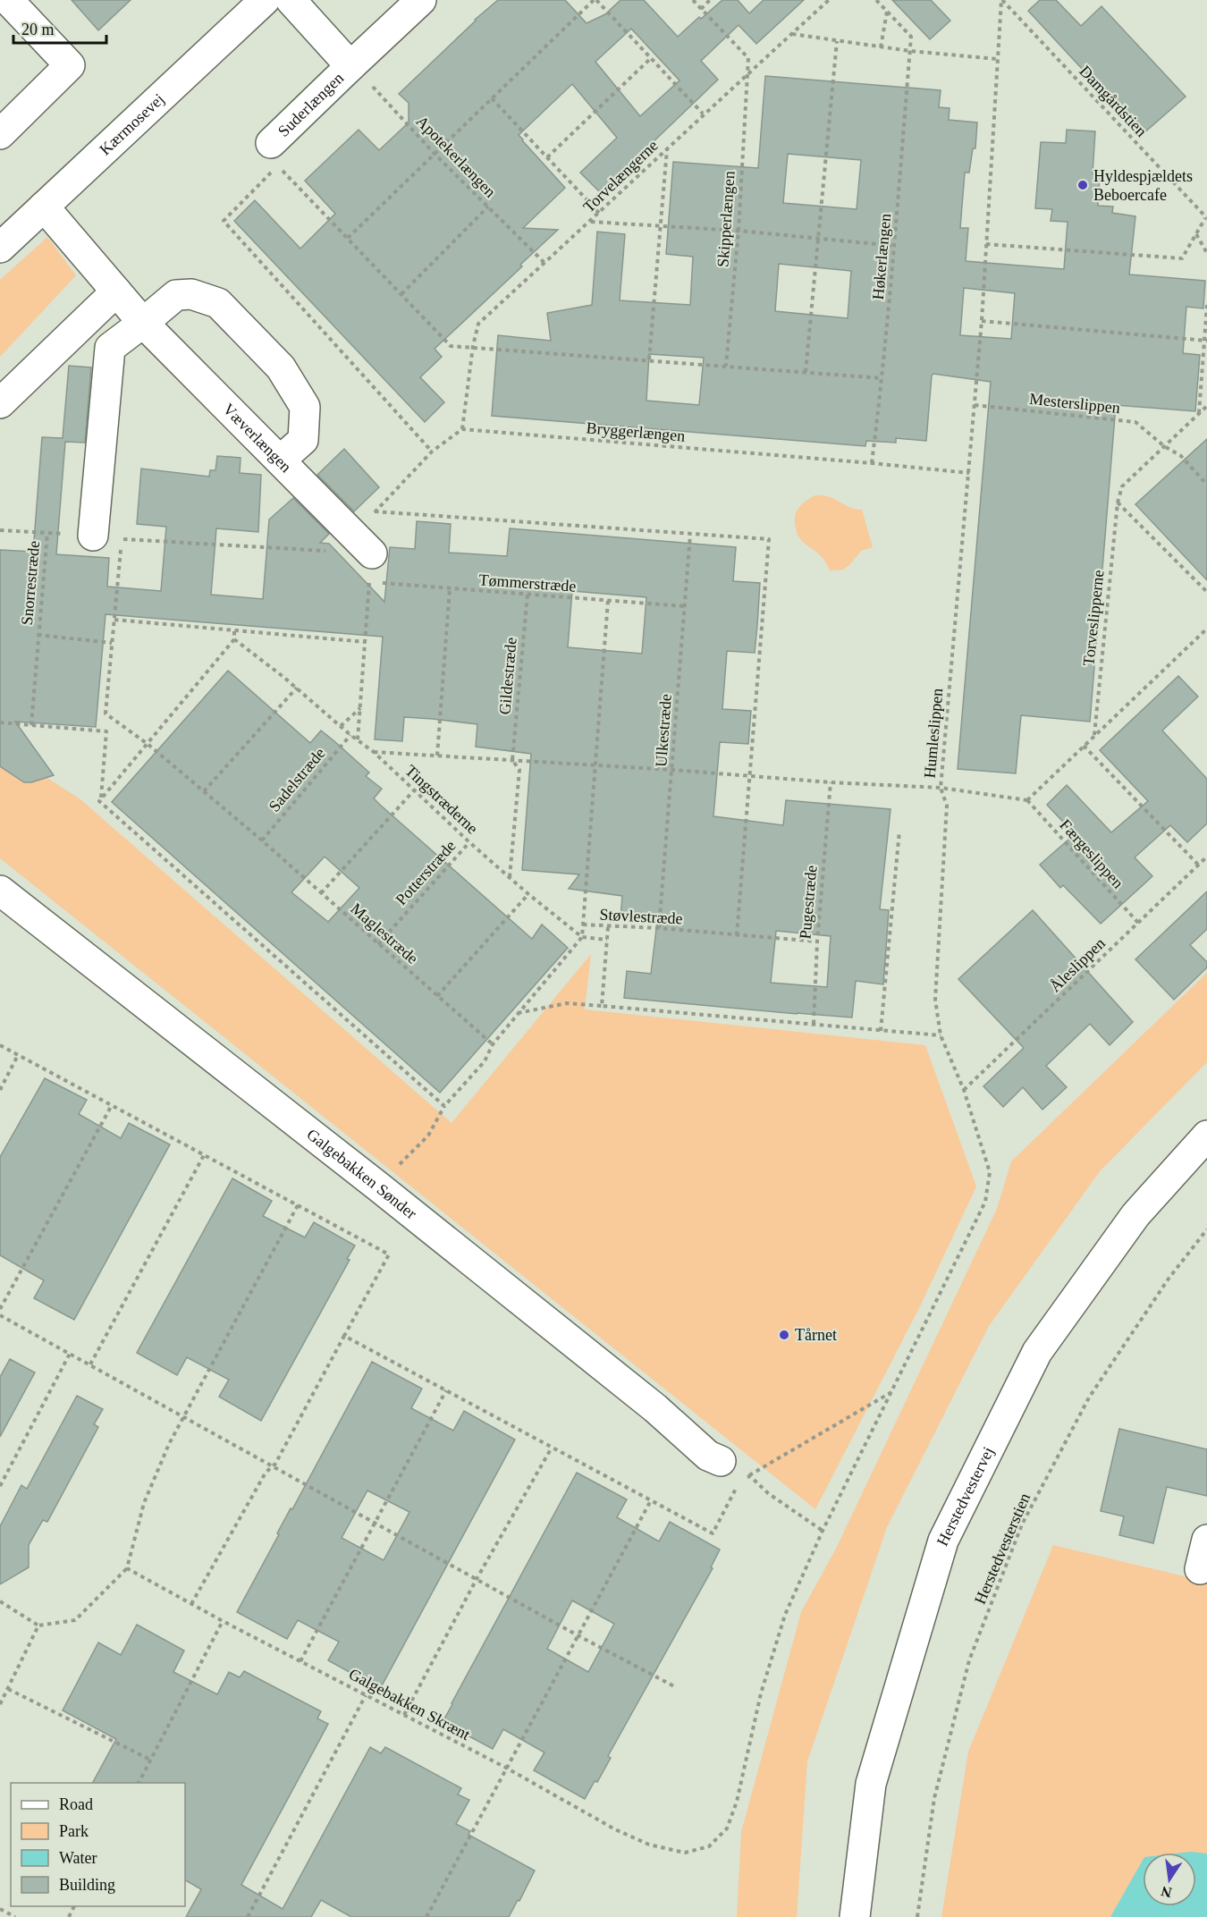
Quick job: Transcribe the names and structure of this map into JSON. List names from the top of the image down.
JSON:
{
  "streets": {
    "street": [
      "Suderlængen",
      "Kærmosevej",
      "Væverlængen",
      "Galgebakken Sønder",
      "Herstedvestervej"
    ],
    "path": [
      "Damgårdstien",
      "Apotekerlængen",
      "Torvelængerne",
      "Skipperlængen",
      "Høkerlængen",
      "Mesterslippen",
      "Bryggerlængen",
      "Snorrestræde",
      "Tømmerstræde",
      "Torveslipperne",
      "Gildestræde",
      "Ulkestræde",
      "Humleslippen",
      "Sadelstræde",
      "Tingstræderne",
      "Færgeslippen",
      "Potterstræde",
      "Pugestræde",
      "Støvlestræde",
      "Maglestræde",
      "Åleslippen",
      "Herstedvesterstien",
      "Galgebakken Skrænt"
    ]
  },
  "crossings": [
    ["Damgårdstien", "Humleslippen"],
    ["Suderlængen", "Apotekerlængen"],
    ["Kærmosevej", "Væverlængen"],
    ["Apotekerlængen", "Torvelængerne"],
    ["Torvelængerne", "Skipperlængen"],
    ["Torvelængerne", "Bryggerlængen"],
    ["Høkerlængen", "Bryggerlængen"],
    ["Mesterslippen", "Torveslipperne"],
    ["Mesterslippen", "Humleslippen"],
    ["Bryggerlængen", "Humleslippen"],
    ["Væverlængen", "Tømmerstræde"],
    ["Snorrestræde", "Tømmerstræde"],
    ["Tømmerstræde", "Gildestræde"],
    ["Tømmerstræde", "Ulkestræde"],
    ["Ulkestræde", "Støvlestræde"],
    ["Humleslippen", "Åleslippen"],
    ["Humleslippen", "Galgebakken Skrænt"],
    ["Sadelstræde", "Tingstræderne"],
    ["Sadelstræde", "Maglestræde"],
    ["Tingstræderne", "Potterstræde"],
    ["Tingstræderne", "Støvlestræde"],
    ["Færgeslippen", "Åleslippen"],
    ["Potterstræde", "Maglestræde"],
    ["Pugestræde", "Støvlestræde"],
    ["Støvlestræde", "Maglestræde"],
    ["Støvlestræde", "Galgebakken Sønder"]
  ],
  "places": ["Hyldespjældets Beboercafe", "Tårnet"],
  "legend": [
    "Road",
    "Park",
    "Water",
    "Building"
  ],
  "scale_bar": "20 m",
  "north": "bottom"
}
